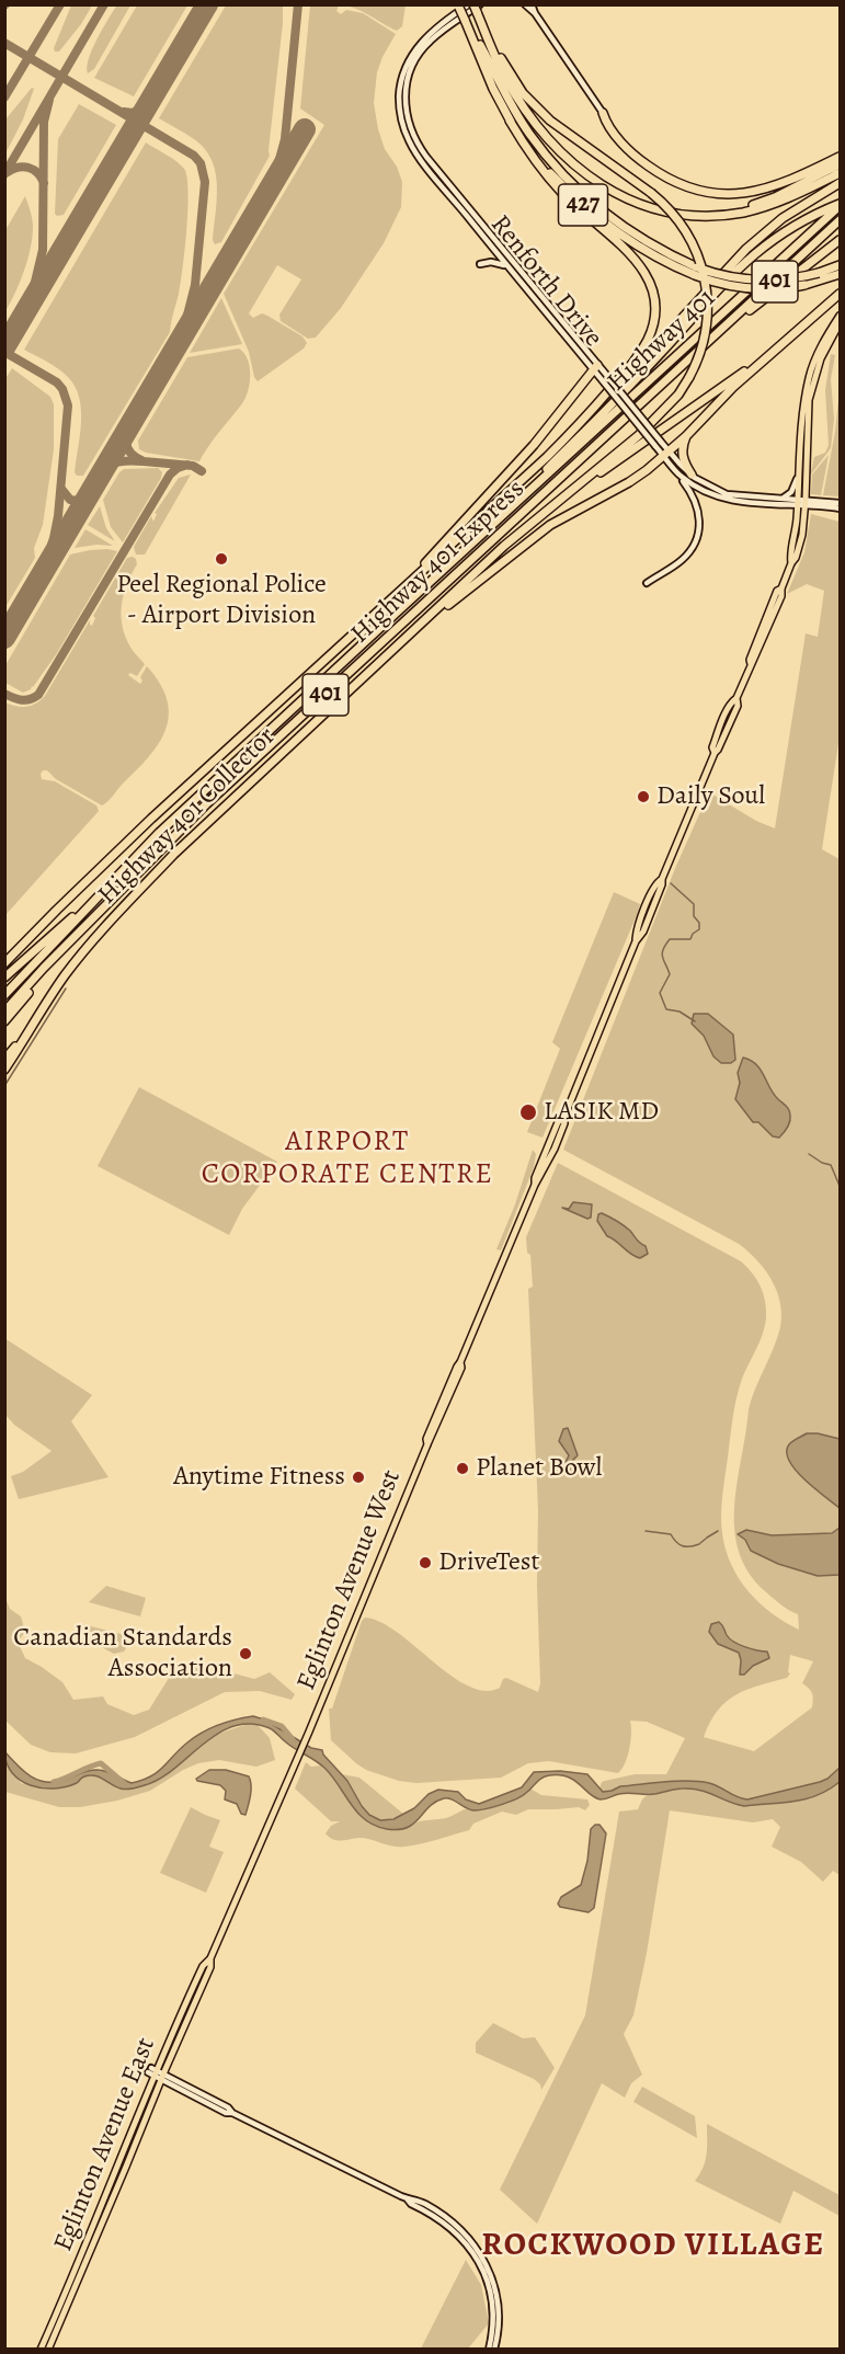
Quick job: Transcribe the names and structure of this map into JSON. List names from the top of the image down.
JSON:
{
  "streets": {
    "highway": [
      "427",
      "401",
      "Highway 401",
      "Highway 401 Express",
      "Highway 401 Collector"
    ],
    "main road": ["Renforth Drive", "Eglinton Avenue West", "Eglinton Avenue East"]
  },
  "crossings": [
    ["427", "Renforth Drive"],
    ["Renforth Drive", "Eglinton Avenue West"],
    ["Highway 401", "Highway 401 Express"],
    ["Eglinton Avenue West", "Eglinton Avenue East"]
  ],
  "districts": ["AIRPORT CORPORATE CENTRE", "ROCKWOOD VILLAGE"],
  "places": [
    "Peel Regional Police - Airport Division",
    "Daily Soul",
    "LASIK MD",
    "Planet Bowl",
    "Anytime Fitness",
    "DriveTest",
    "Canadian Standards Association"
  ]
}
